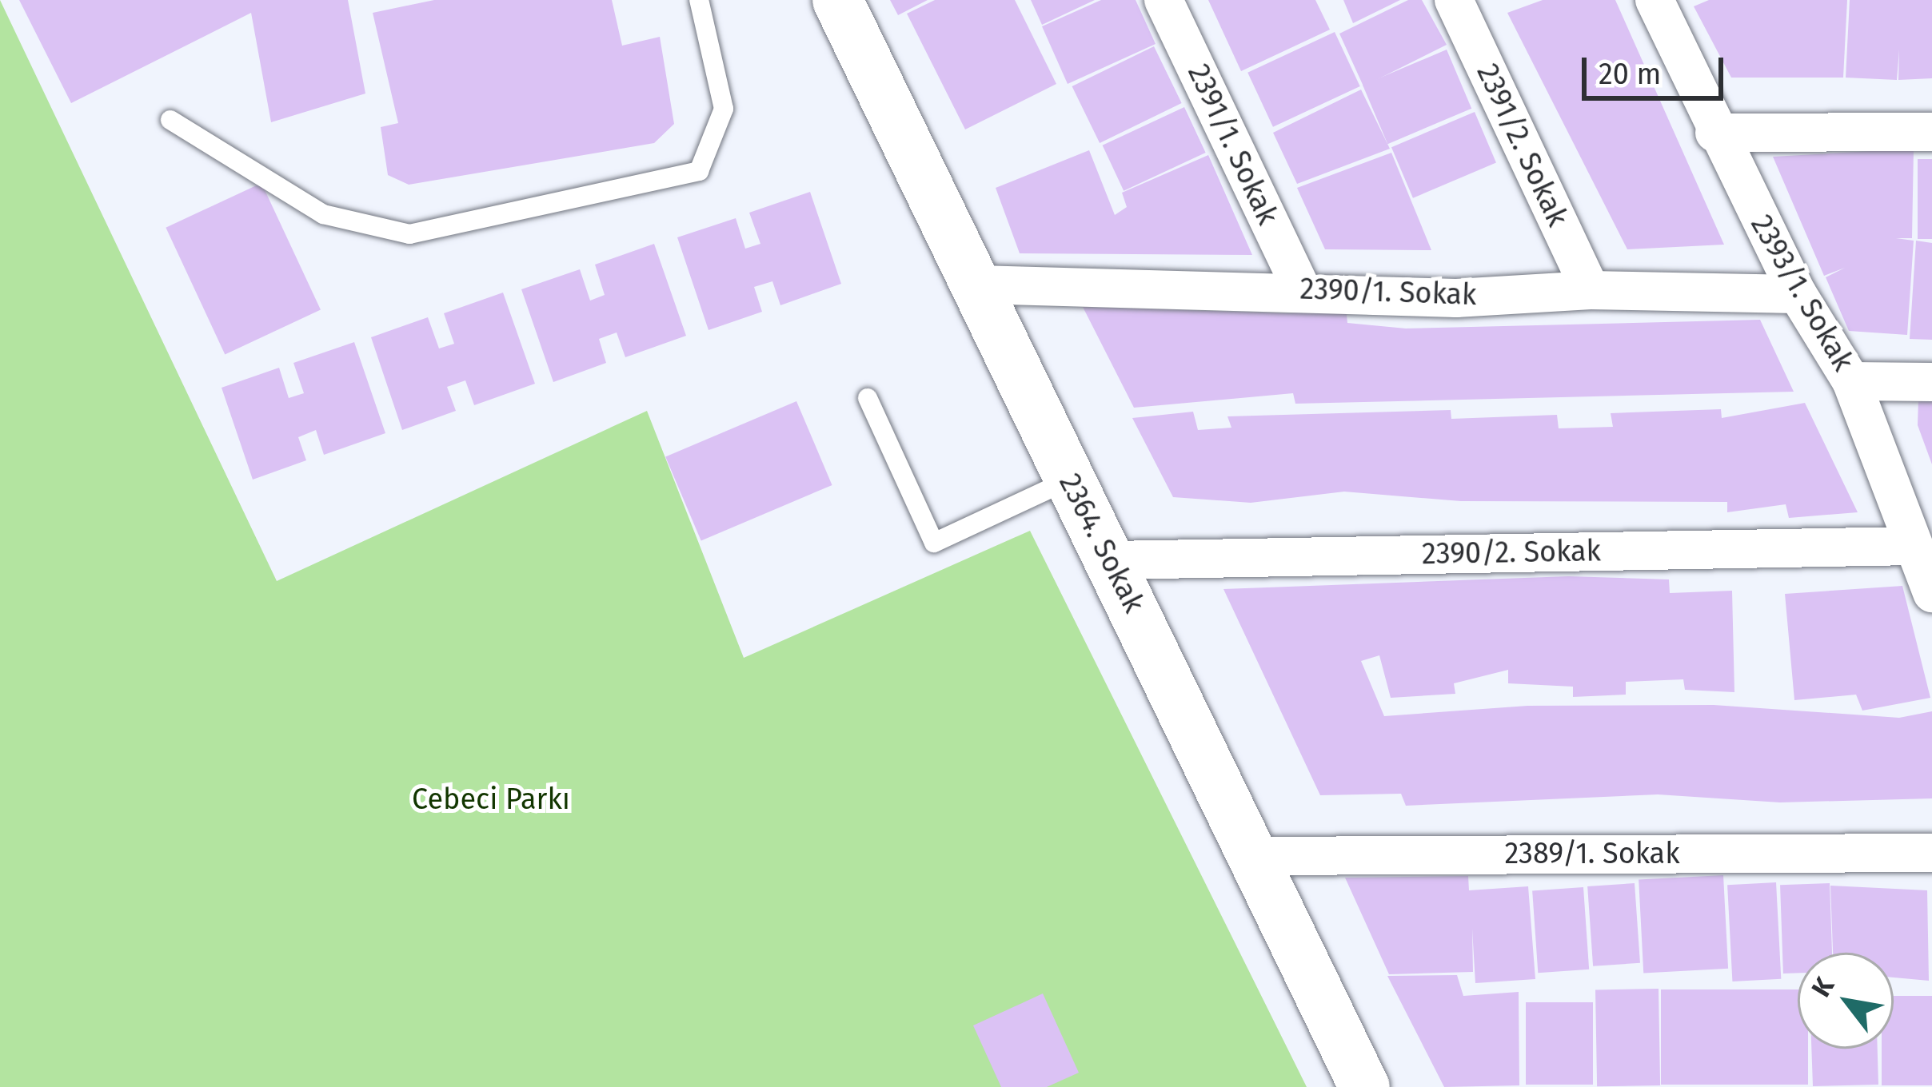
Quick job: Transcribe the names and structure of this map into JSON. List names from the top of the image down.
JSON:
{
  "streets": {
    "street": [
      "2391/1. Sokak",
      "2391/2. Sokak",
      "2390/1. Sokak",
      "2393/1. Sokak",
      "2364. Sokak",
      "2390/2. Sokak",
      "2389/1. Sokak"
    ]
  },
  "crossings": [
    ["2391/1. Sokak", "2390/1. Sokak"],
    ["2391/2. Sokak", "2390/1. Sokak"],
    ["2390/1. Sokak", "2393/1. Sokak"],
    ["2390/1. Sokak", "2364. Sokak"],
    ["2393/1. Sokak", "2390/2. Sokak"],
    ["2364. Sokak", "2390/2. Sokak"],
    ["2364. Sokak", "2389/1. Sokak"]
  ],
  "parks": ["Cebeci Parkı"],
  "scale_bar": "20 m",
  "north": "top left"
}
